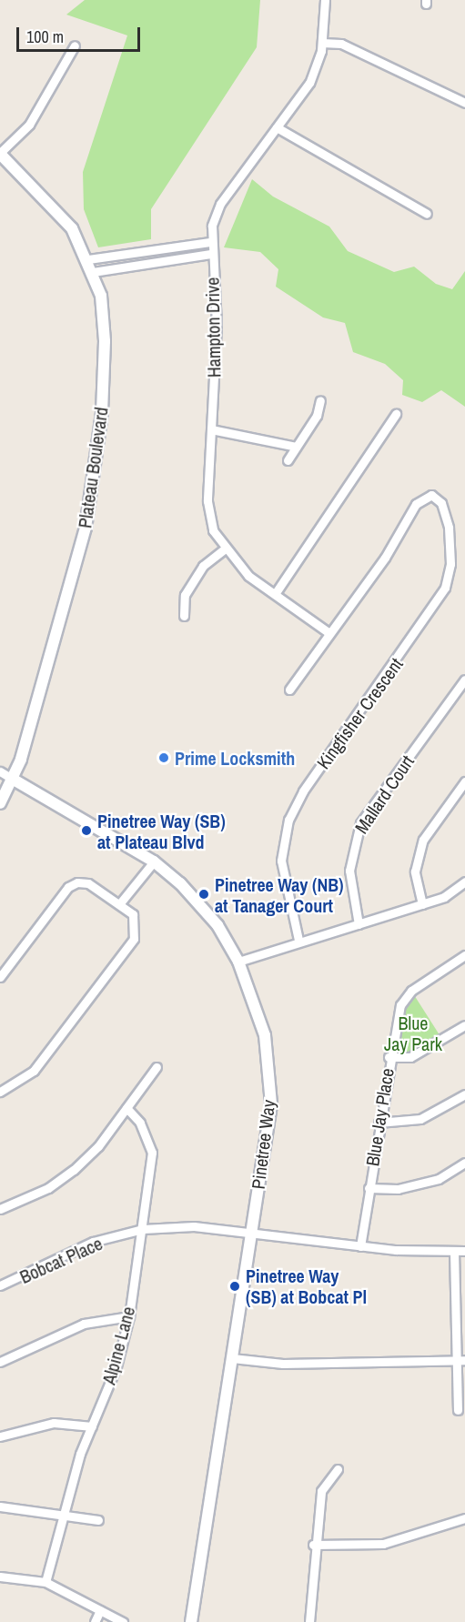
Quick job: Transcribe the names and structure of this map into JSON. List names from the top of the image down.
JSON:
{
  "streets": {
    "street": [
      "Hampton Drive",
      "Plateau Boulevard",
      "Kingfisher Crescent",
      "Mallard Court",
      "Blue Jay Place",
      "Pinetree Way",
      "Bobcat Place",
      "Alpine Lane"
    ]
  },
  "crossings": [
    ["Hampton Drive", "Kingfisher Crescent"],
    ["Plateau Boulevard", "Pinetree Way"],
    ["Blue Jay Place", "Bobcat Place"],
    ["Pinetree Way", "Bobcat Place"],
    ["Bobcat Place", "Alpine Lane"]
  ],
  "parks": ["Blue Jay Park"],
  "places": [
    "Prime Locksmith",
    "Pinetree Way (SB) at Plateau Blvd",
    "Pinetree Way (NB) at Tanager Court",
    "Pinetree Way (SB) at Bobcat Pl"
  ],
  "scale_bar": "100 m"
}
